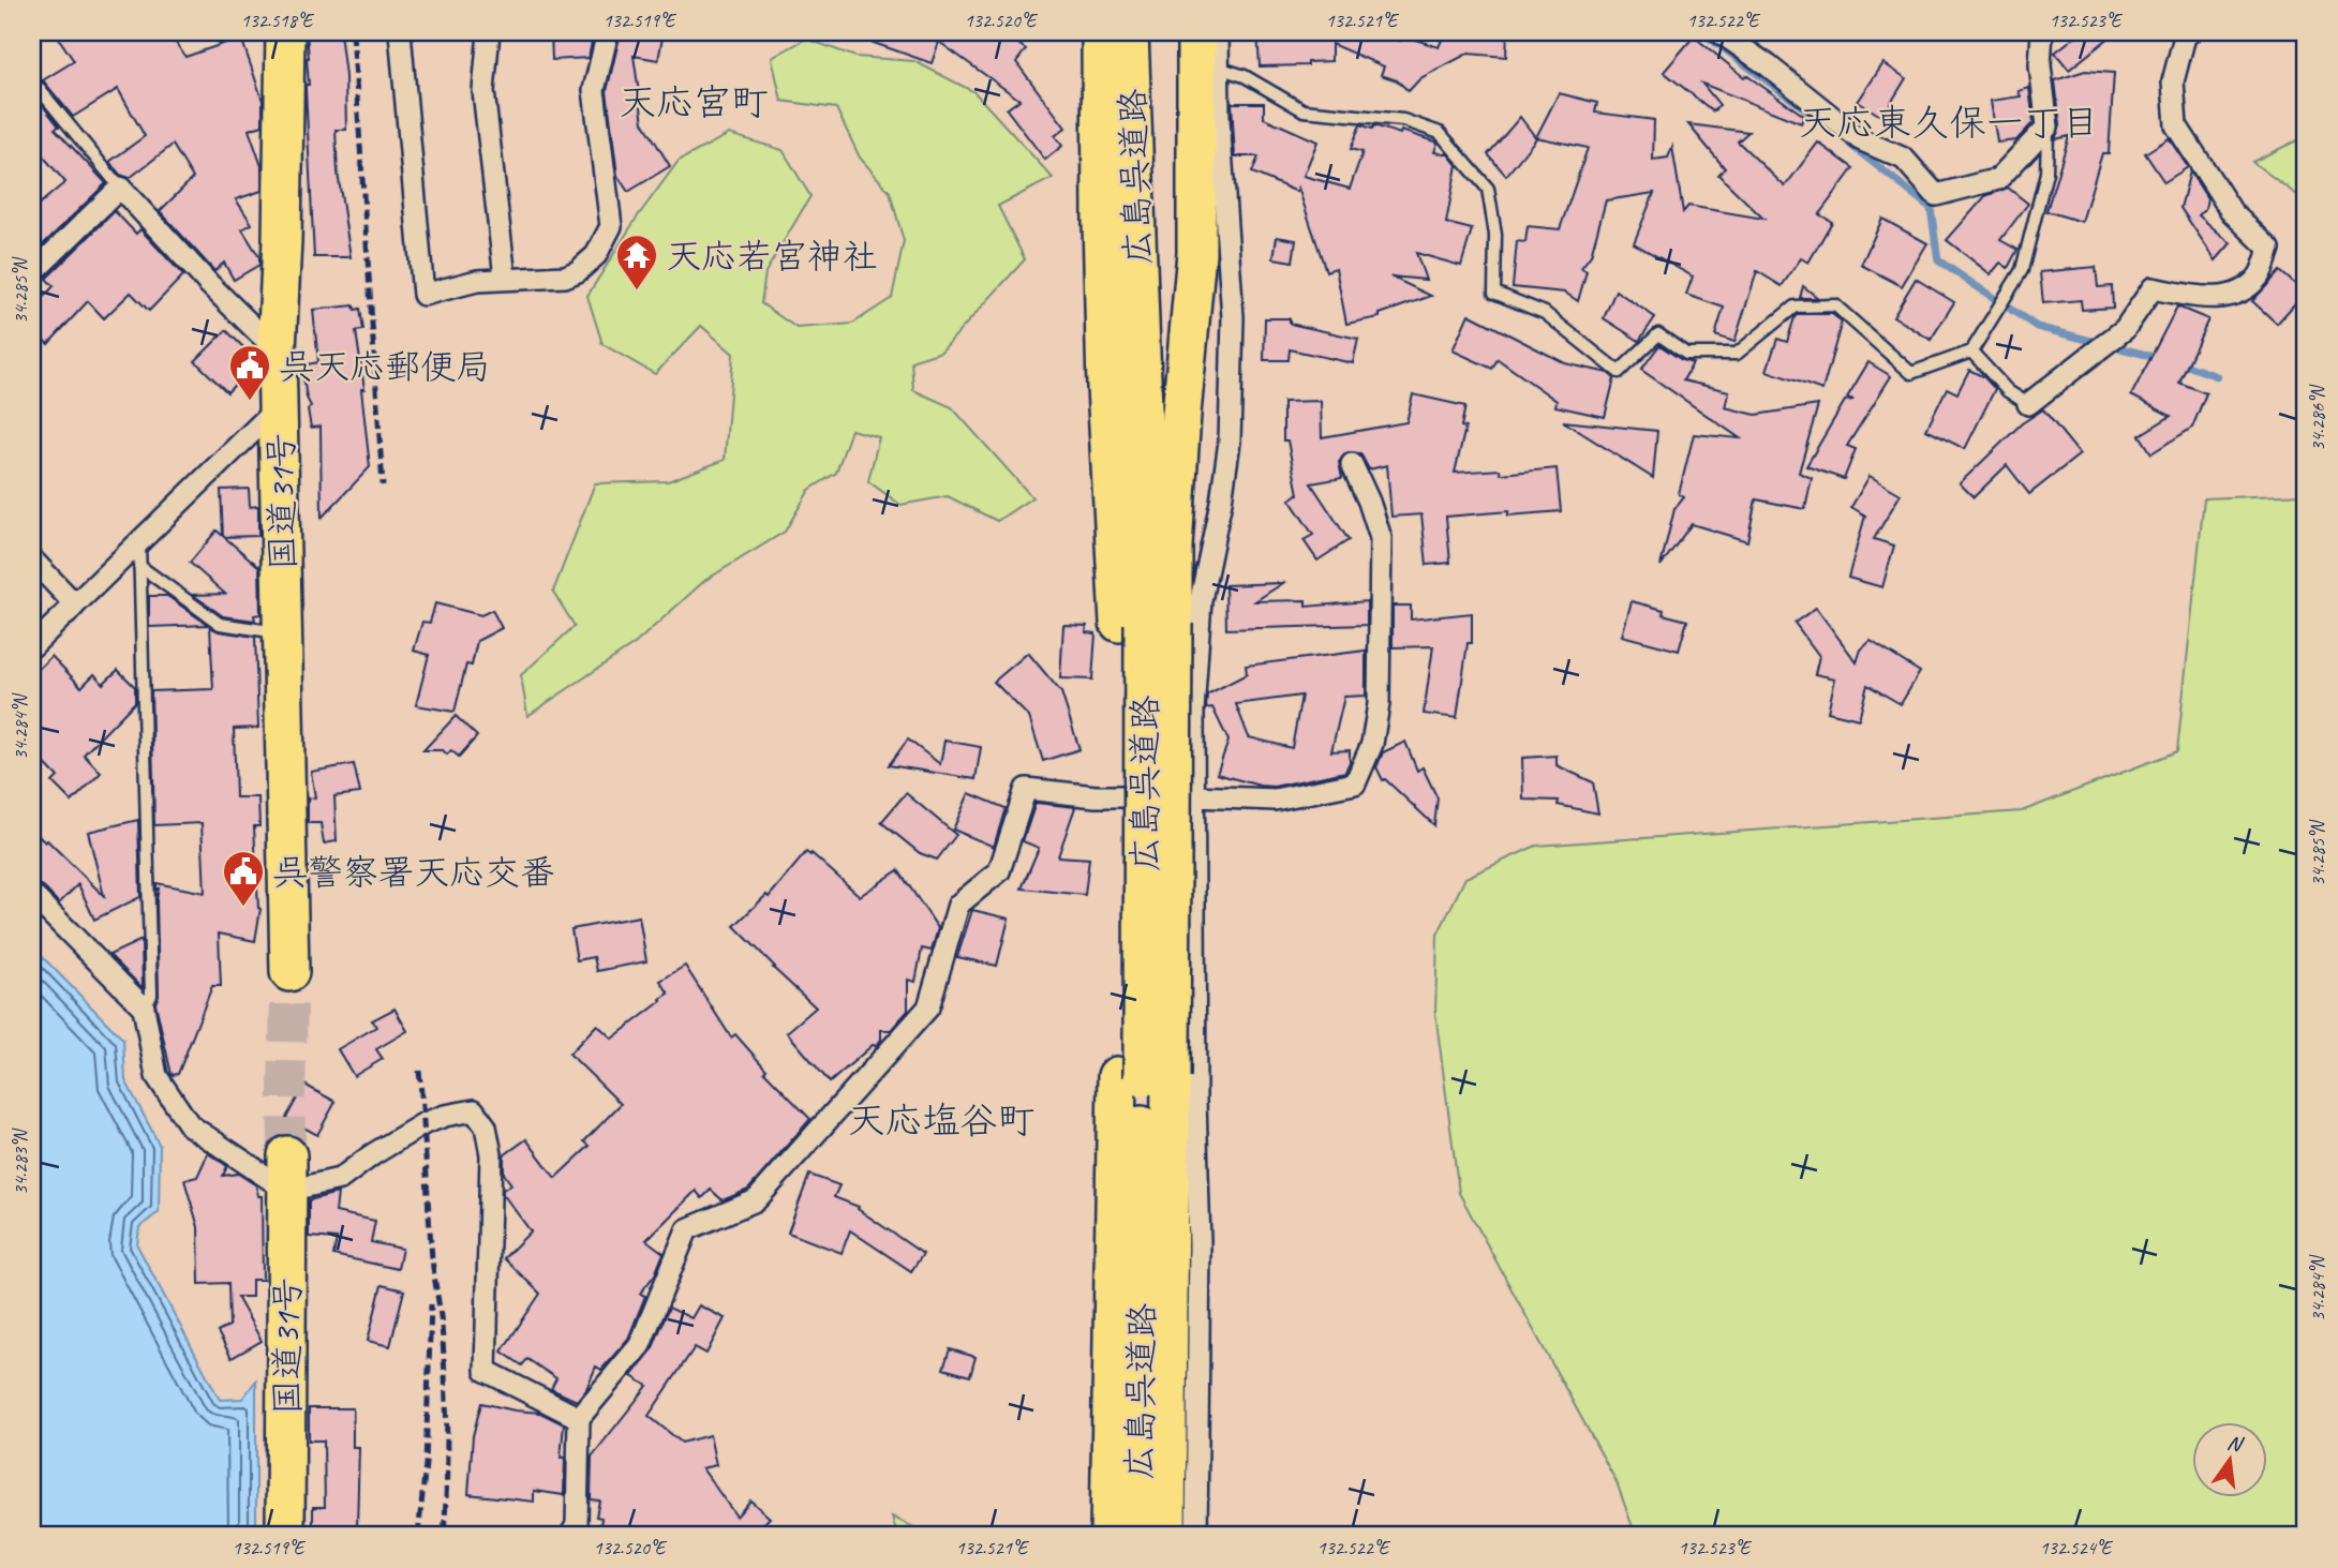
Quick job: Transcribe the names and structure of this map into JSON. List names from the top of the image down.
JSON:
{
  "streets": {
    "highway": ["広島呉道路", "国道31号"]
  },
  "districts": ["天応宮町", "天応東久保一丁目", "天応塩谷町"],
  "places": {
    "temple": ["天応若宮神社"],
    "public building": ["呉天応郵便局", "呉警察署天応交番"]
  },
  "north": "top",
  "coordinates": [
    "132.518°E",
    "132.519°E",
    "132.520°E",
    "132.521°E",
    "132.522°E",
    "132.523°E",
    "34.285°N",
    "34.286°N",
    "34.284°N",
    "34.283°N",
    "132.524°E"
  ]
}
